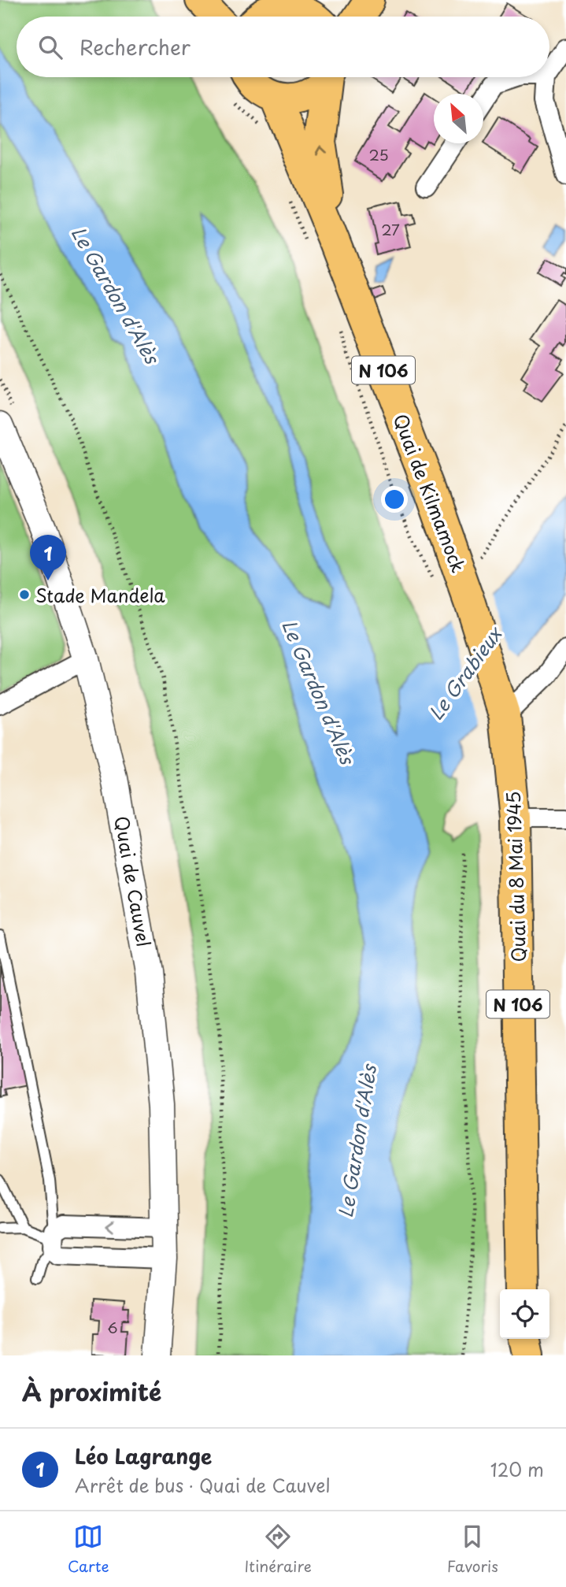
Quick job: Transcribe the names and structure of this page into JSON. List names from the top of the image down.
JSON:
{
  "streets": {
    "main road": ["N 106", "Quai de Kilmamock", "Quai du 8 Mai 1945"],
    "street": ["Quai de Cauvel"]
  },
  "crossings": [
    ["Quai de Kilmamock", "Quai du 8 Mai 1945"]
  ],
  "water": ["Le Gardon d'Alès", "Le Grabieux"],
  "places": ["Stade Mandela"],
  "house_numbers": ["25", "27", "6"],
  "north": "top left",
  "page": {
    "search": "Rechercher",
    "pins": "1",
    "heading": "À proximité",
    "list": [
      {
        "mark": "1",
        "name": "Léo Lagrange",
        "note": "Arrêt de bus · Quai de Cauvel",
        "value": "120 m"
      }
    ],
    "nav": ["Carte", "Itinéraire", "Favoris"]
  }
}
